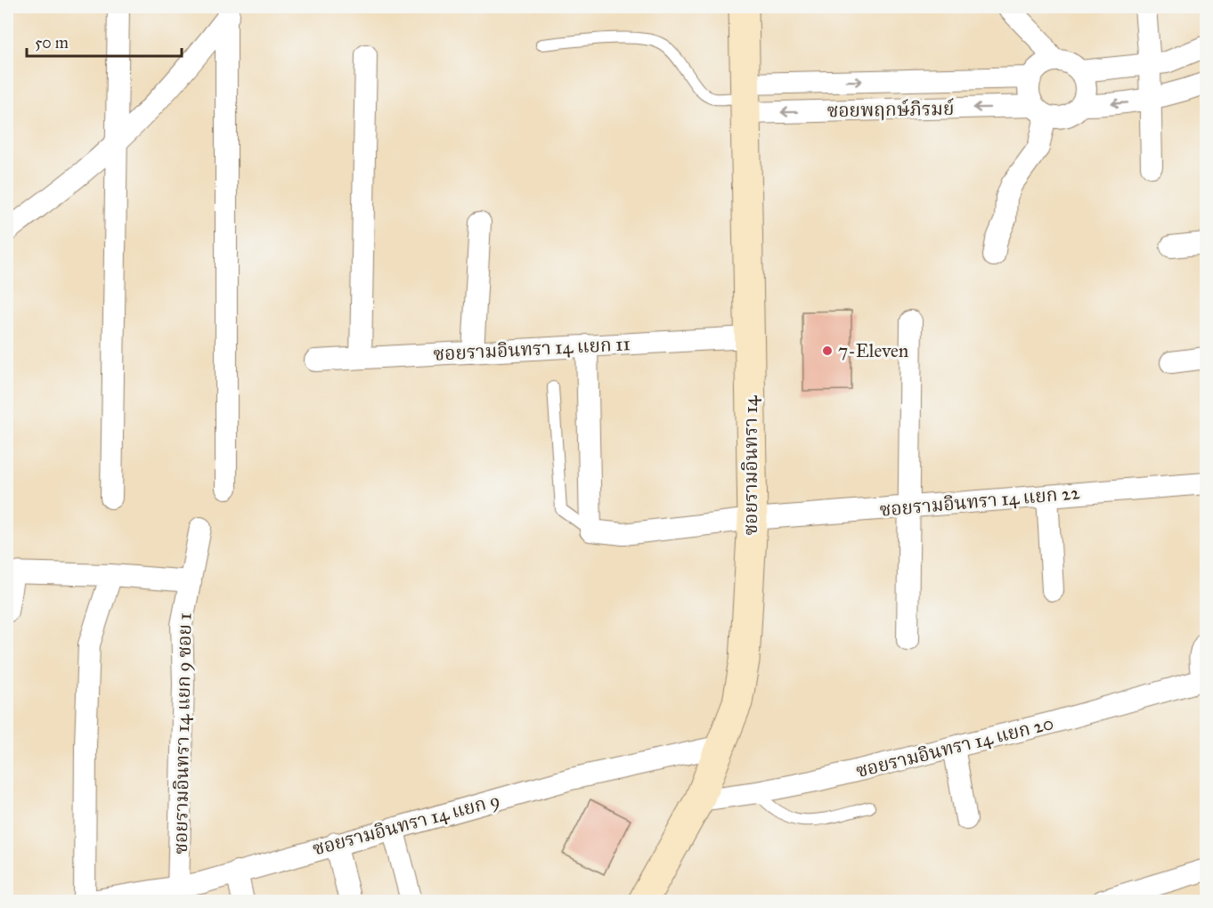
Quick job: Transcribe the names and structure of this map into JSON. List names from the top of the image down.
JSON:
{
  "streets": {
    "street": [
      "ซอยพฤกษ์ภิรมย์",
      "ซอยรามอินทรา 14 แยก 11",
      "ซอยรามอินทรา 14",
      "ซอยรามอินทรา 14 แยก 22",
      "ซอยรามอินทรา 14 แยก 9 ซอย 1",
      "ซอยรามอินทรา 14 แยก 20",
      "ซอยรามอินทรา 14 แยก 9"
    ]
  },
  "crossings": [
    ["ซอยพฤกษ์ภิรมย์", "ซอยรามอินทรา 14"],
    ["ซอยรามอินทรา 14 แยก 11", "ซอยรามอินทรา 14"],
    ["ซอยรามอินทรา 14", "ซอยรามอินทรา 14 แยก 22"],
    ["ซอยรามอินทรา 14", "ซอยรามอินทรา 14 แยก 20"],
    ["ซอยรามอินทรา 14", "ซอยรามอินทรา 14 แยก 9"],
    ["ซอยรามอินทรา 14 แยก 9 ซอย 1", "ซอยรามอินทรา 14 แยก 9"]
  ],
  "places": ["7-Eleven"],
  "scale_bar": "50 m"
}
